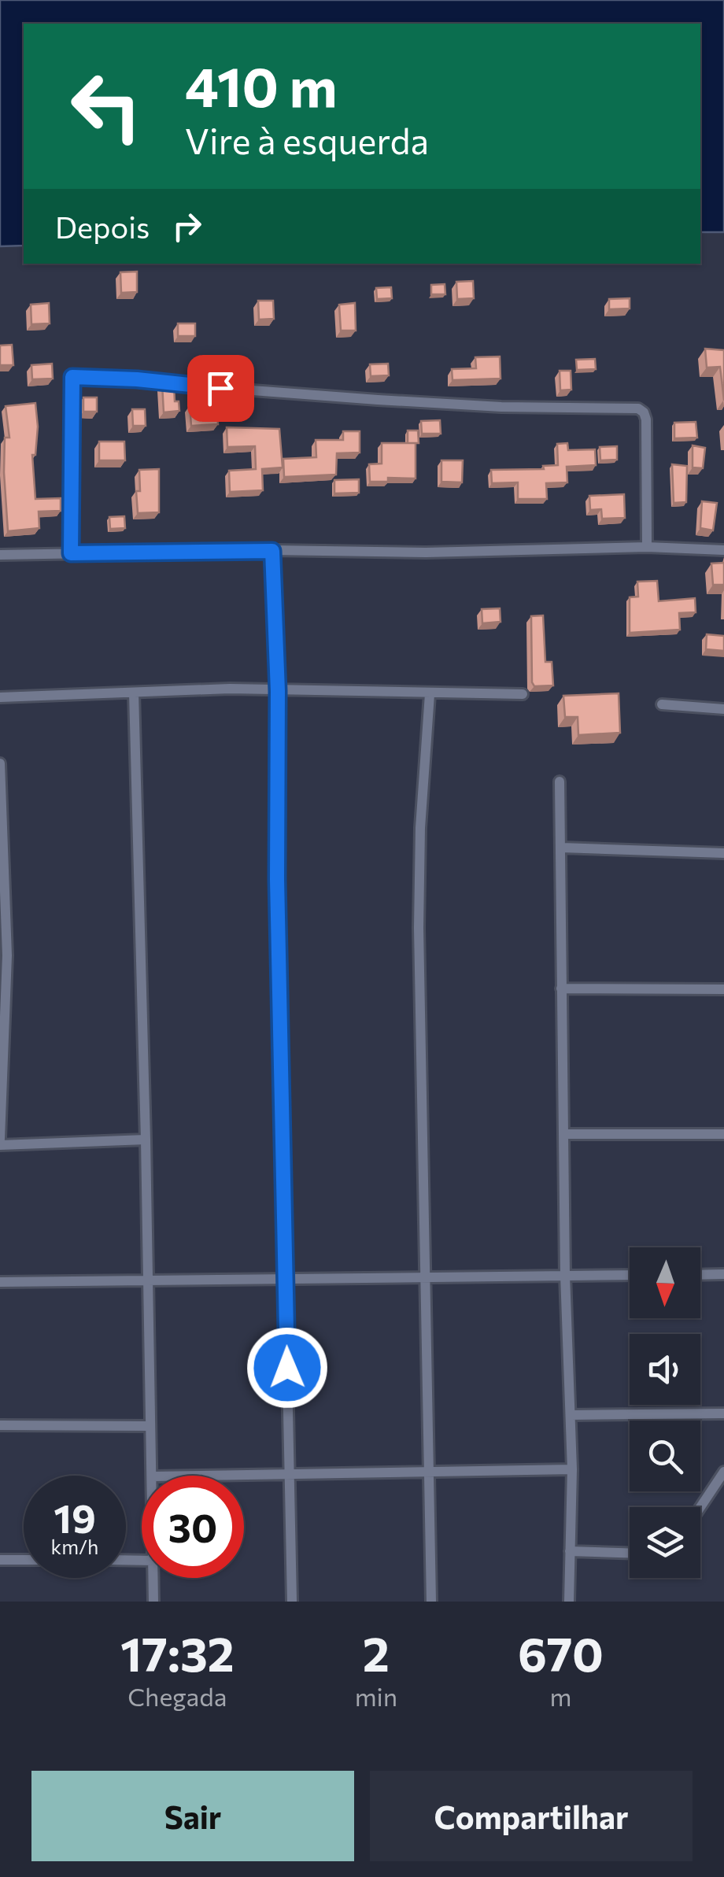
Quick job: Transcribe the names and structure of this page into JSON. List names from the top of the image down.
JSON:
{
  "north": "bottom",
  "page": {
    "turn": ["410 m", "Vire à esquerda"],
    "then": "Depois",
    "speed": "19 km/h",
    "limit": "30",
    "eta": [
      "17:32",
      "Chegada",
      "2",
      "min",
      "670",
      "m"
    ],
    "buttons": ["Sair", "Compartilhar"]
  }
}
